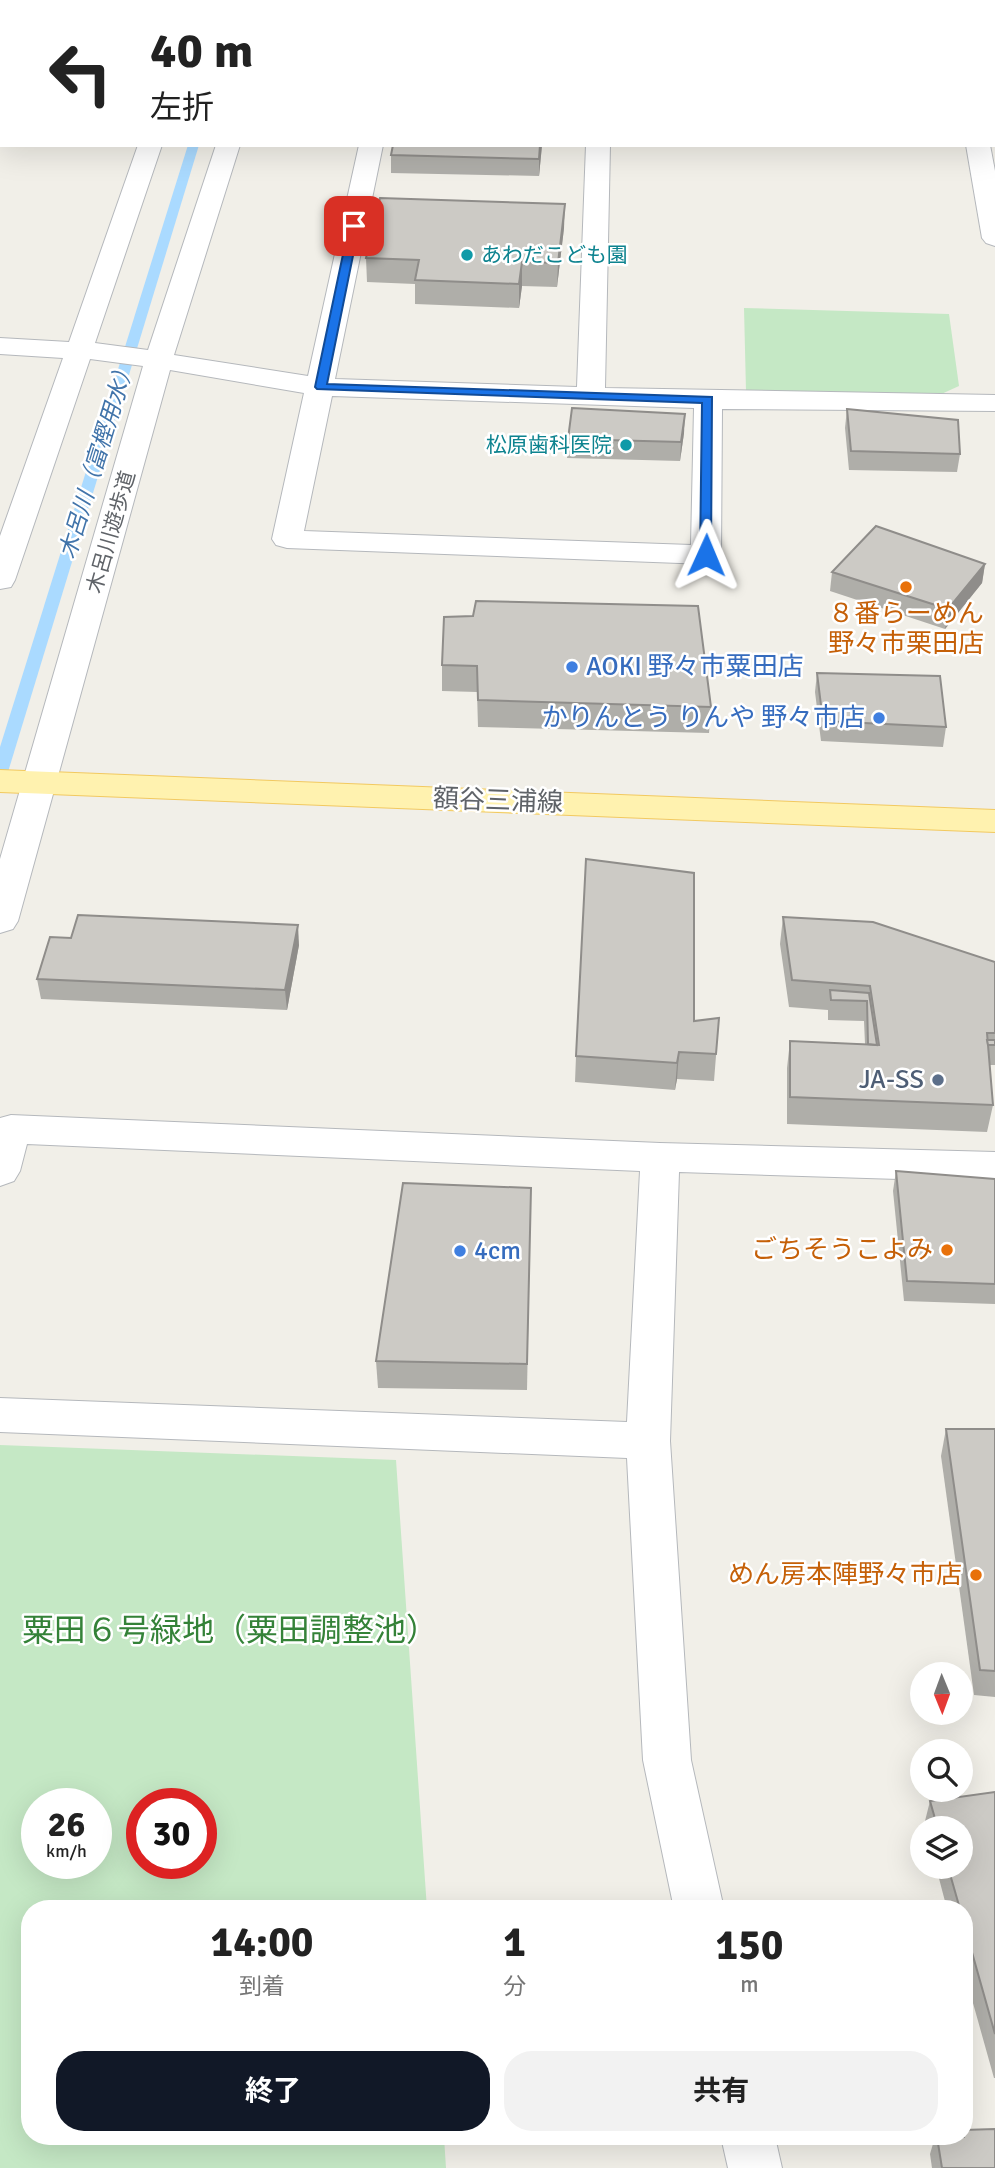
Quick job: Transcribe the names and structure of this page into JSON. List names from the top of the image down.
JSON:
{
  "streets": {
    "main road": ["額谷三浦線"],
    "street": ["木呂川遊歩道"]
  },
  "crossings": [
    ["木呂川遊歩道", "額谷三浦線"]
  ],
  "water": ["木呂川（富樫用水）"],
  "parks": ["粟田６号緑地（粟田調整池）"],
  "places": [
    "あわだこども園",
    "松原歯科医院",
    "８番らーめん 野々市栗田店",
    "AOKI 野々市粟田店",
    "かりんとう りんや 野々市店",
    "JA-SS",
    "ごちそうこよみ",
    "4cm",
    "めん房本陣野々市店"
  ],
  "north": "bottom",
  "page": {
    "turn": ["40 m", "左折"],
    "speed": "26 km/h",
    "limit": "30",
    "eta": [
      "14:00",
      "到着",
      "1",
      "分",
      "150",
      "m"
    ],
    "buttons": ["終了", "共有"]
  }
}
